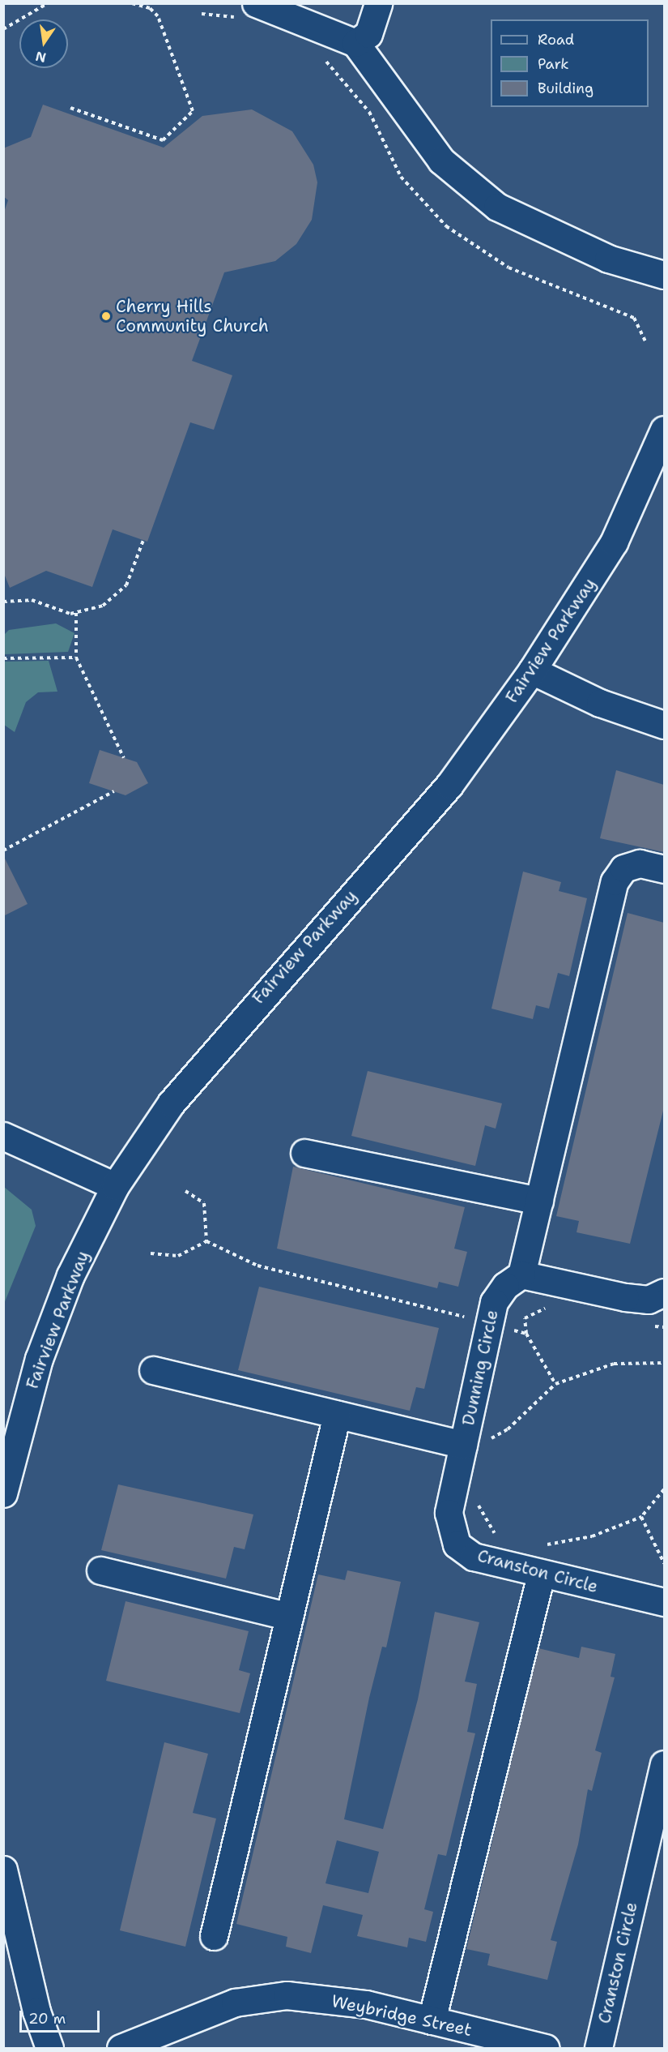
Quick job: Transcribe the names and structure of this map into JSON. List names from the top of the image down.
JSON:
{
  "streets": {
    "street": [
      "Fairview Parkway",
      "Dunning Circle",
      "Cranston Circle",
      "Weybridge Street"
    ]
  },
  "crossings": [
    ["Dunning Circle", "Cranston Circle"]
  ],
  "places": ["Cherry Hills Community Church"],
  "legend": ["Road", "Park", "Building"],
  "scale_bar": "20 m",
  "north": "bottom"
}
